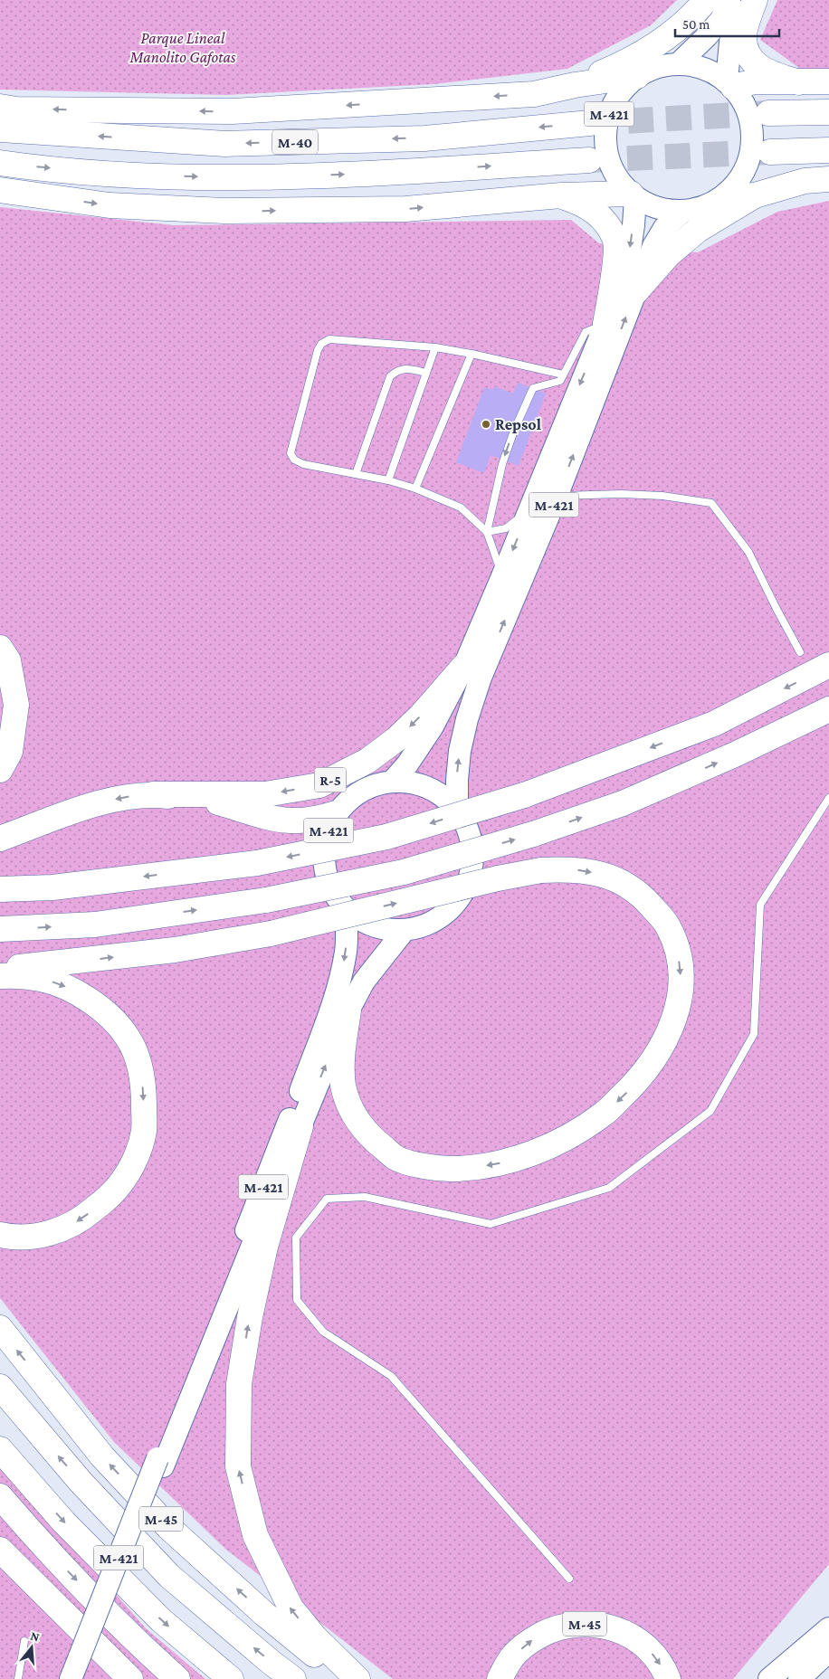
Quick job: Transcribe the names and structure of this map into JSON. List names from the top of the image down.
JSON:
{
  "streets": {
    "highway": ["M-40", "R-5", "M-45"],
    "main road": ["M-421"]
  },
  "crossings": [
    ["M-421", "R-5"]
  ],
  "parks": ["Parque Lineal Manolito Gafotas"],
  "places": ["Repsol"],
  "scale_bar": "50 m",
  "north": "top"
}
